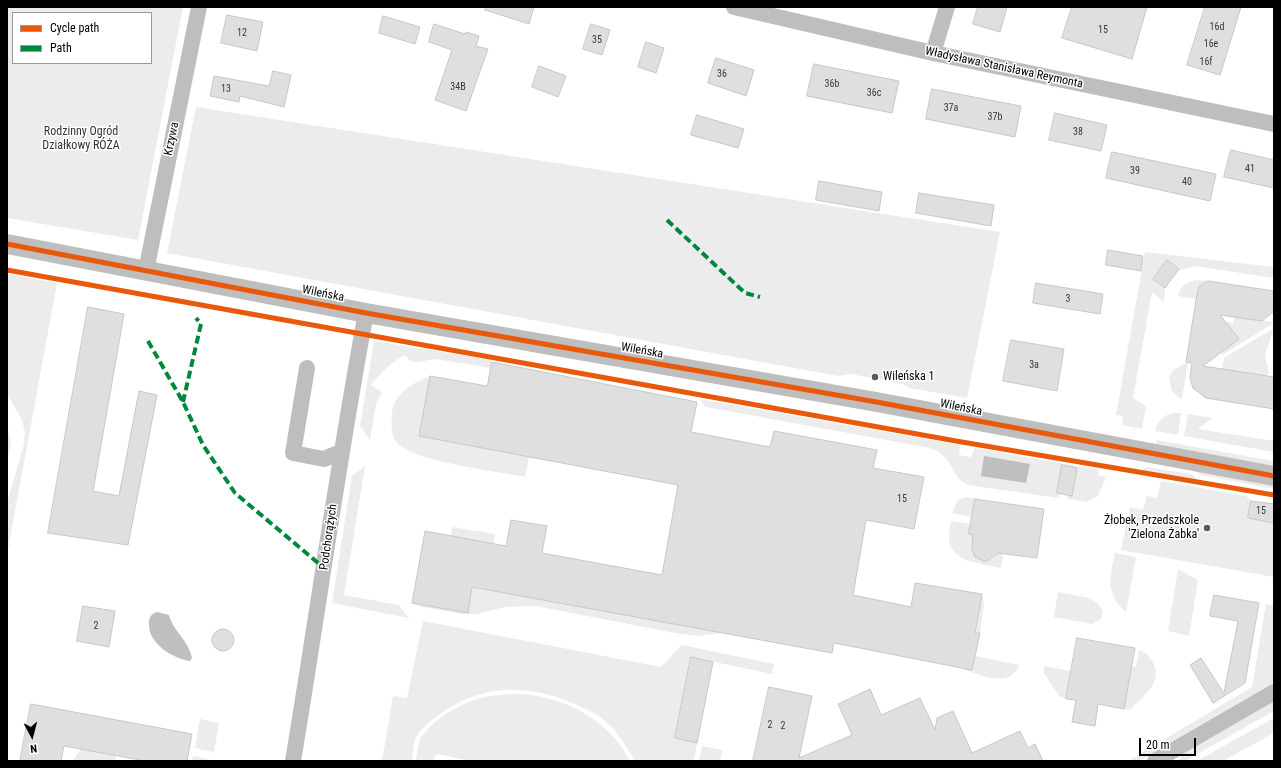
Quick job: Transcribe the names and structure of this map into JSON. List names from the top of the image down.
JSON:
{
  "streets": {
    "street": [
      "Władysława Stanisława Reymonta",
      "Krzywa",
      "Wileńska",
      "Podchorążych"
    ]
  },
  "crossings": [
    ["Krzywa", "Wileńska"],
    ["Wileńska", "Podchorążych"]
  ],
  "parks": ["Rodzinny Ogród Działkowy RÓŻA"],
  "places": ["Wileńska 1", "Żłobek, Przedszkole 'Zielona Żabka'"],
  "house_numbers": [
    "16d",
    "15",
    "12",
    "35",
    "16e",
    "16f",
    "36",
    "36b",
    "34B",
    "13",
    "36c",
    "37a",
    "37b",
    "38",
    "41",
    "39",
    "40",
    "3",
    "3a",
    "15",
    "15",
    "2",
    "2",
    "2"
  ],
  "legend": ["Cycle path", "Path"],
  "scale_bar": "20 m",
  "north": "bottom"
}
